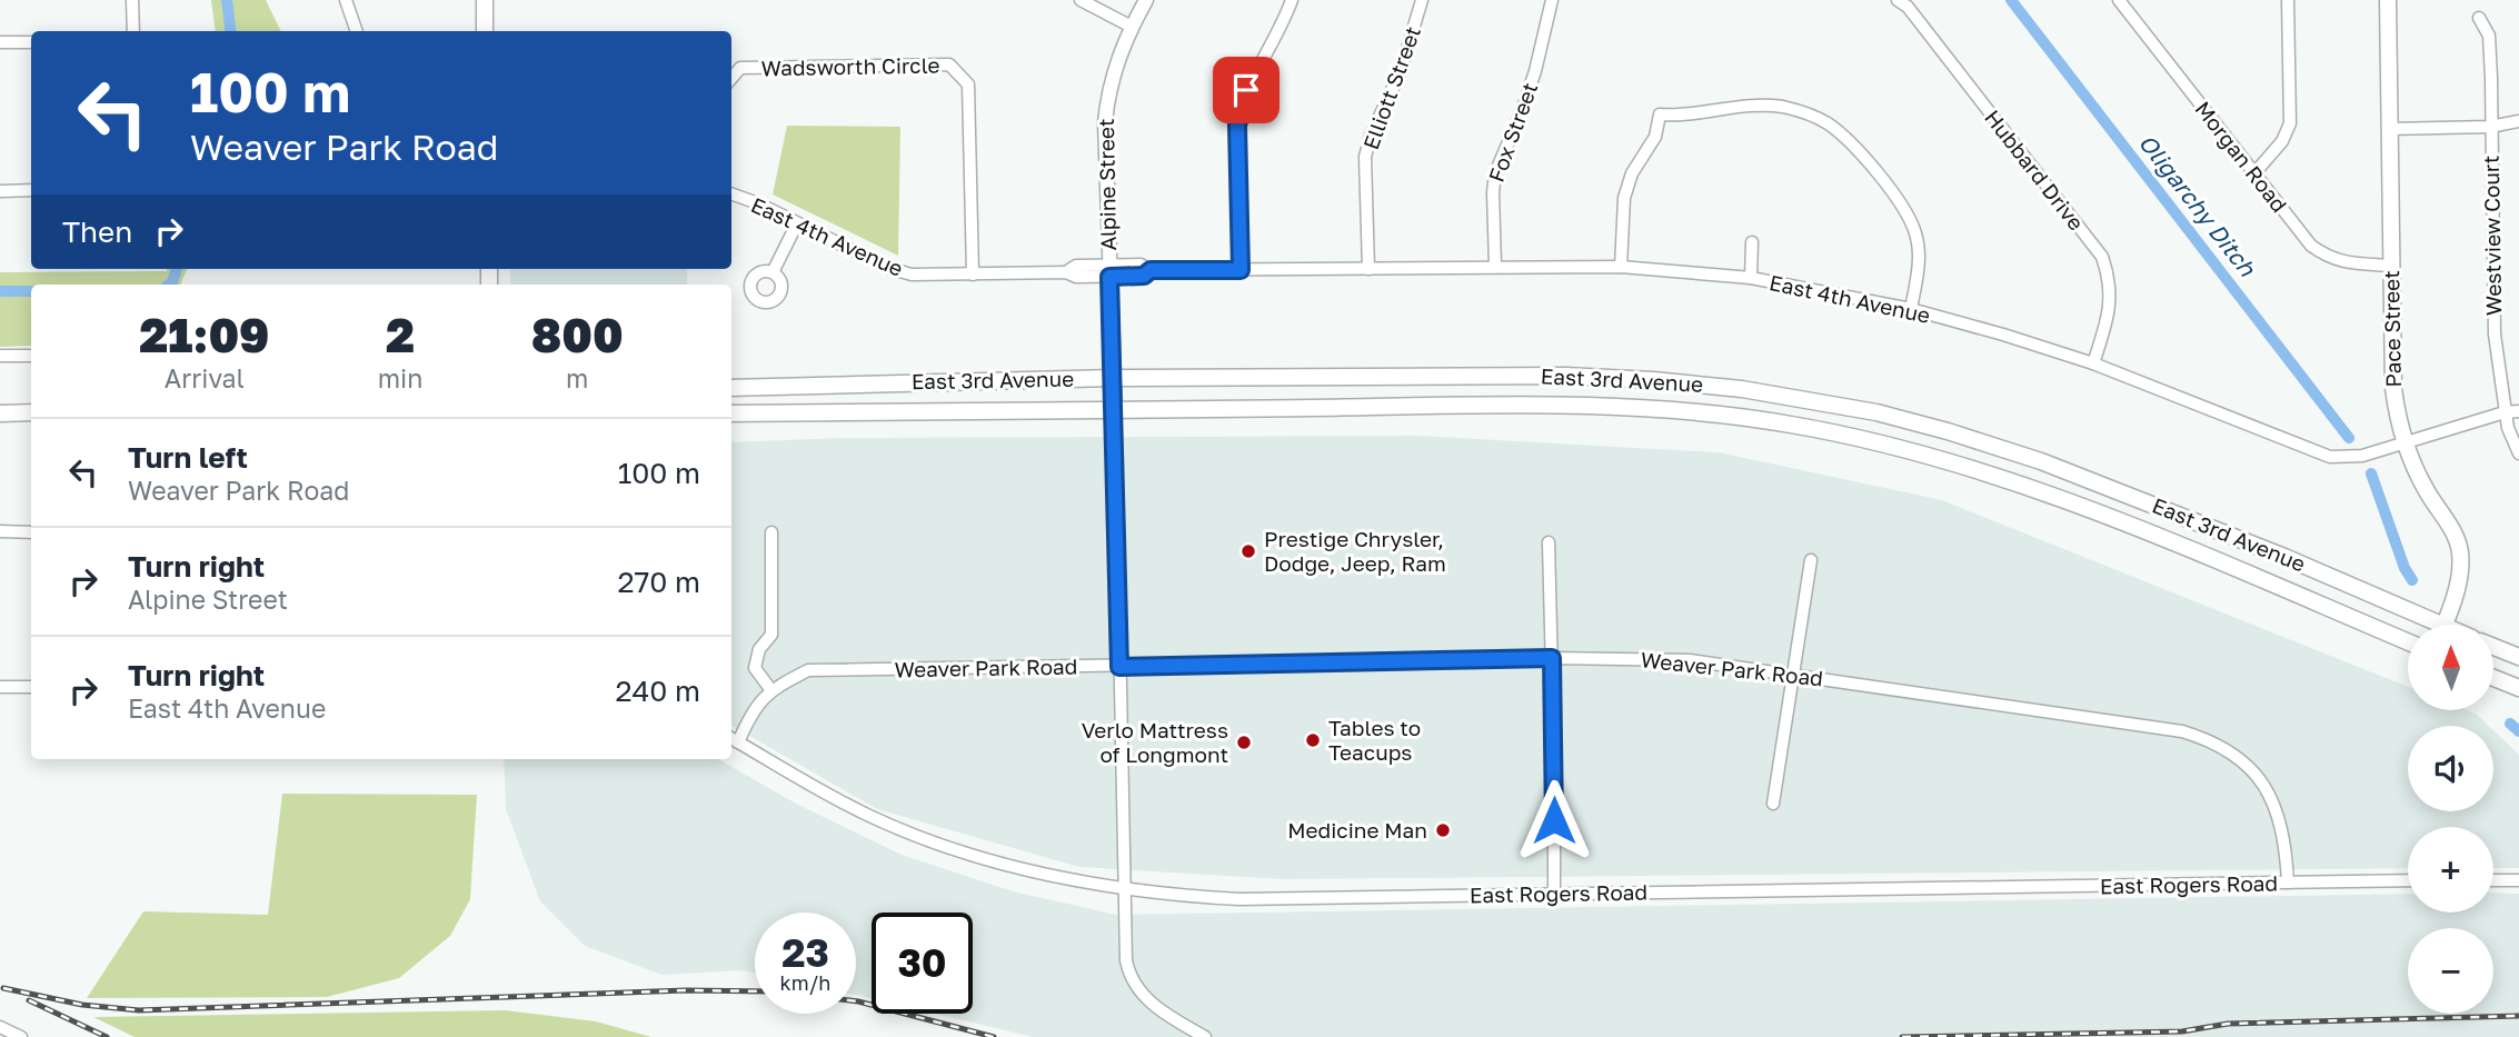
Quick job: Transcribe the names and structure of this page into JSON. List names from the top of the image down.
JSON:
{
  "streets": {
    "main road": ["Pace Street", "East 3rd Avenue"],
    "street": [
      "Wadsworth Circle",
      "Elliott Street",
      "Fox Street",
      "Morgan Road",
      "Hubbard Drive",
      "Alpine Street",
      "Westview Court",
      "East 4th Avenue",
      "Weaver Park Road",
      "East Rogers Road"
    ]
  },
  "crossings": [
    ["Wadsworth Circle", "East 4th Avenue"],
    ["Elliott Street", "East 4th Avenue"],
    ["Fox Street", "East 4th Avenue"],
    ["Morgan Road", "Pace Street"],
    ["Hubbard Drive", "East 4th Avenue"],
    ["Alpine Street", "East 4th Avenue"],
    ["Alpine Street", "East 3rd Avenue"],
    ["Alpine Street", "Weaver Park Road"],
    ["Alpine Street", "East Rogers Road"],
    ["Westview Court", "East 4th Avenue"],
    ["East 4th Avenue", "Pace Street"],
    ["Weaver Park Road", "East Rogers Road"]
  ],
  "water": ["Oligarchy Ditch"],
  "places": [
    "Prestige Chrysler, Dodge, Jeep, Ram",
    "Tables to Teacups",
    "Verlo Mattress of Longmont",
    "Medicine Man"
  ],
  "north": "top",
  "page": {
    "turn": ["100 m", "Weaver Park Road"],
    "then": "Then",
    "eta": [
      "21:09",
      "Arrival",
      "2",
      "min",
      "800",
      "m"
    ],
    "list": [
      {
        "name": "Turn left",
        "note": "Weaver Park Road",
        "value": "100 m"
      },
      {
        "name": "Turn right",
        "note": "Alpine Street",
        "value": "270 m"
      },
      {
        "name": "Turn right",
        "note": "East 4th Avenue",
        "value": "240 m"
      }
    ],
    "map_buttons": ["+", "−"],
    "speed": "23 km/h",
    "limit": "30"
  }
}
